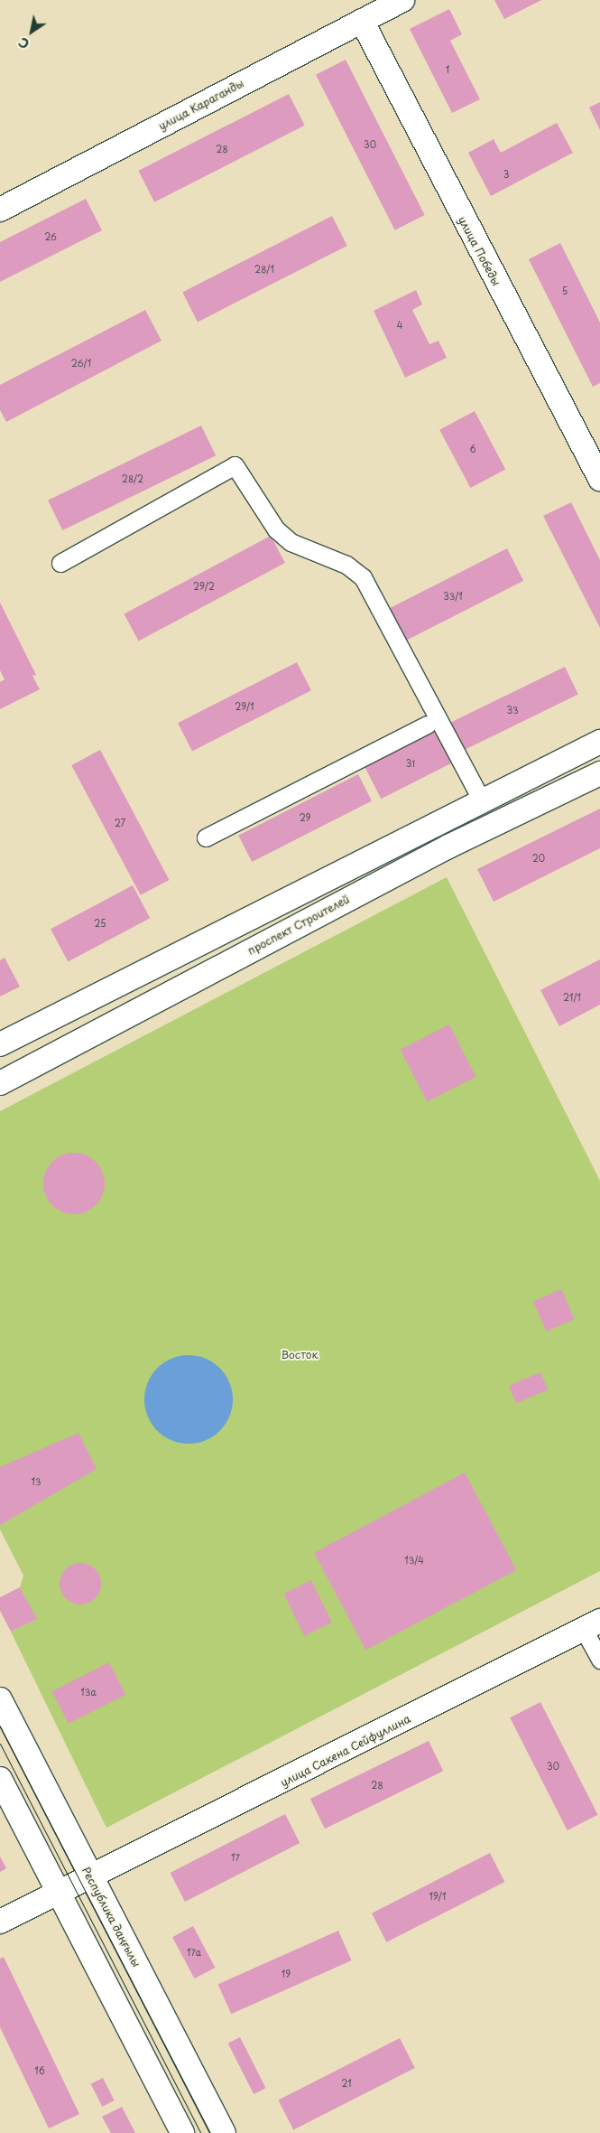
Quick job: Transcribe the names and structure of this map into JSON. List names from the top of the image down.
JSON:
{
  "streets": {
    "street": [
      "улица Караганды",
      "улица Победы",
      "проспект Строителей",
      "улица Сакена Сейфуллина",
      "Республика даңғылы"
    ]
  },
  "crossings": [
    ["улица Караганды", "улица Победы"],
    ["улица Сакена Сейфуллина", "Республика даңғылы"]
  ],
  "parks": ["Восток"],
  "house_numbers": [
    "1",
    "30",
    "28",
    "3",
    "26",
    "28/1",
    "5",
    "4",
    "26/1",
    "6",
    "28/2",
    "29/2",
    "33/1",
    "29/1",
    "33",
    "31",
    "29",
    "27",
    "20",
    "25",
    "21/1",
    "13",
    "13/4",
    "13а",
    "30",
    "28",
    "17",
    "19/1",
    "17а",
    "19",
    "16",
    "21"
  ],
  "north": "bottom left"
}
